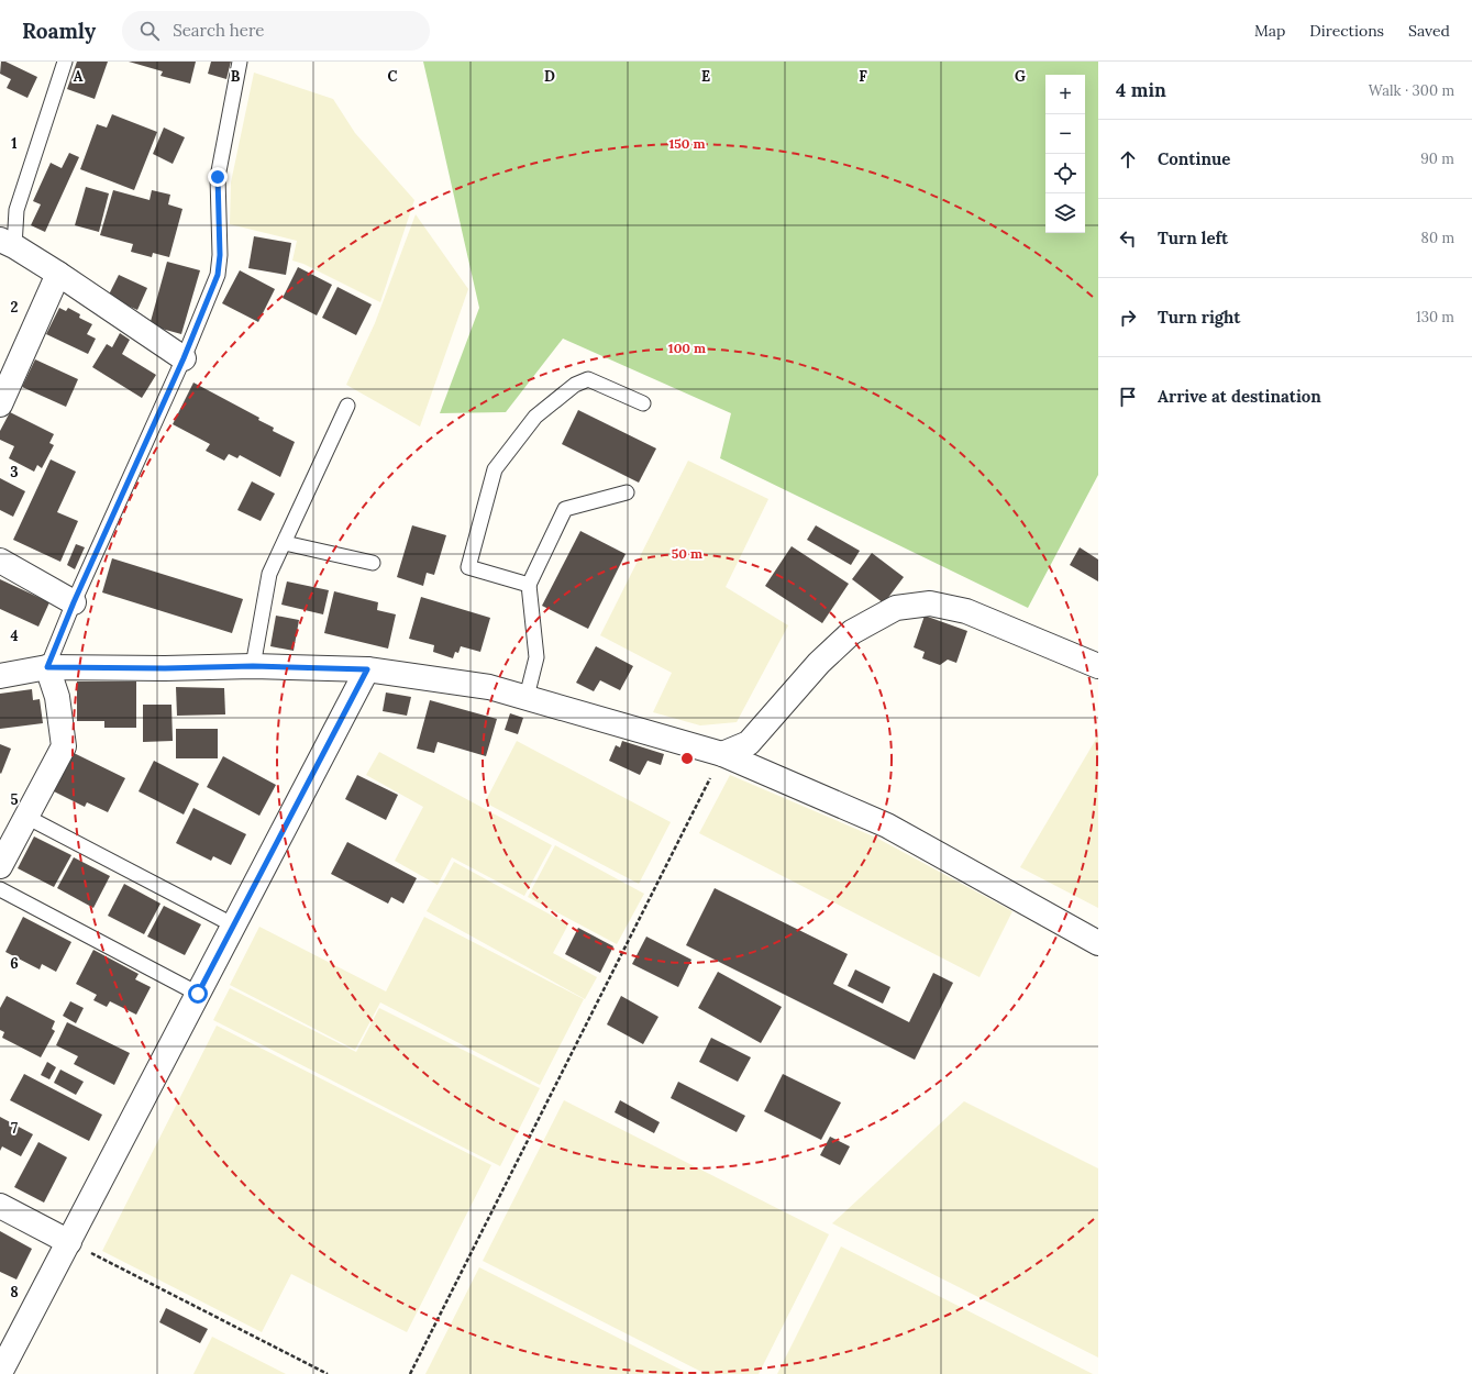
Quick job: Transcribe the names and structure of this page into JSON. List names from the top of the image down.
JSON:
{
  "page": {
    "header": "Roamly",
    "search": "Search here",
    "nav": ["Map", "Directions", "Saved"],
    "heading": ["4 min", "Walk · 300 m"],
    "map_buttons": ["+", "−"],
    "list": [
      ["Continue", "90 m"],
      ["Turn left", "80 m"],
      ["Turn right", "130 m"],
      "Arrive at destination"
    ]
  },
  "grid": {
    "columns": [
      "A",
      "B",
      "C",
      "D",
      "E",
      "F",
      "G"
    ],
    "rows": [
      "1",
      "2",
      "3",
      "4",
      "5",
      "6",
      "7",
      "8"
    ]
  },
  "rings": ["150 m", "100 m", "50 m"]
}
